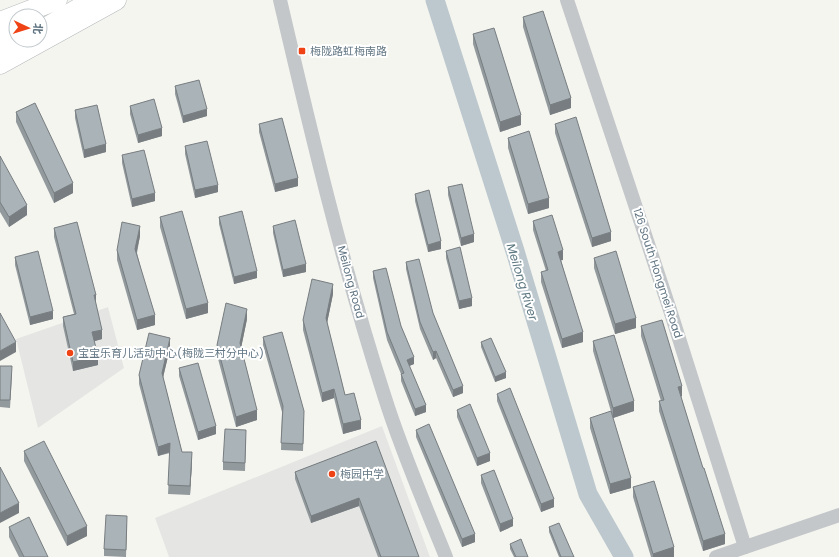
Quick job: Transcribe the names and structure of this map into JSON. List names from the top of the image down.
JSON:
{
  "streets": {
    "street": ["126 South Hongmei Road", "Meilong Road"]
  },
  "water": ["Meilong River"],
  "places": {
    "transit": ["梅陇路虹梅南路"],
    "other": ["宝宝乐育儿活动中心(梅陇三村分中心)", "梅园中学"]
  },
  "north": "right"
}
